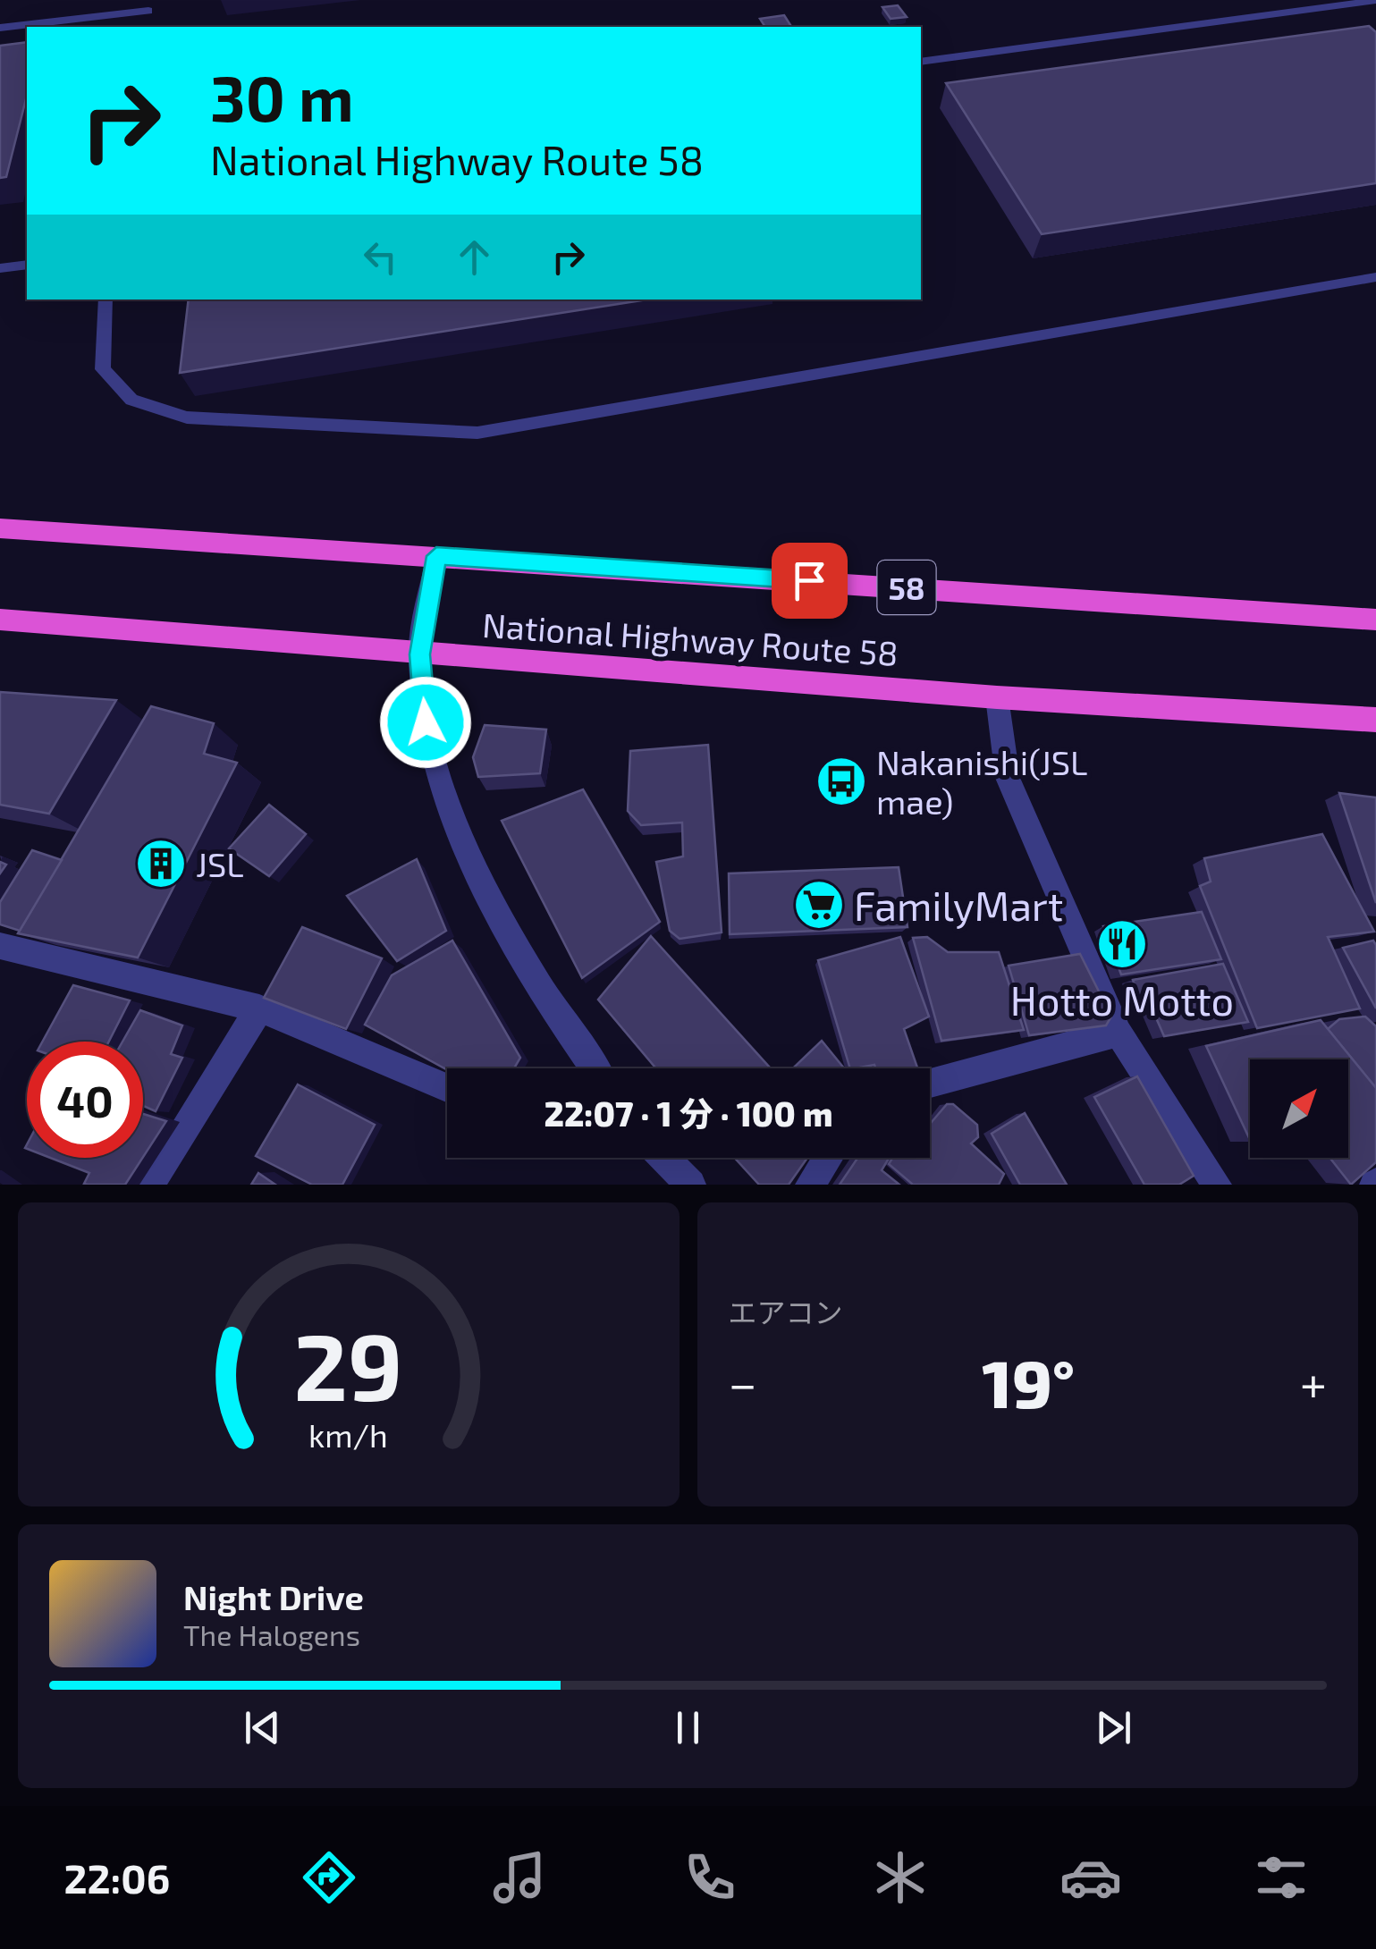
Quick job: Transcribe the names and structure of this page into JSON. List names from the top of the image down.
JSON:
{
  "streets": {
    "highway": ["58", "National Highway Route 58"]
  },
  "places": {
    "bus stop": ["Nakanishi(JSL mae)"],
    "building": ["JSL"],
    "supermarket": ["FamilyMart"],
    "restaurant": ["Hotto Motto"]
  },
  "north": "top right",
  "page": {
    "turn": ["30 m", "National Highway Route 58"],
    "limit": "40",
    "trip": "22:07 · 1 分 · 100 m",
    "tile": "エアコン",
    "heat": ["−", "19°", "+"],
    "song": ["Night Drive", "The Halogens"],
    "tabs": "22:06",
    "gauge": ["29", "km/h"]
  }
}
